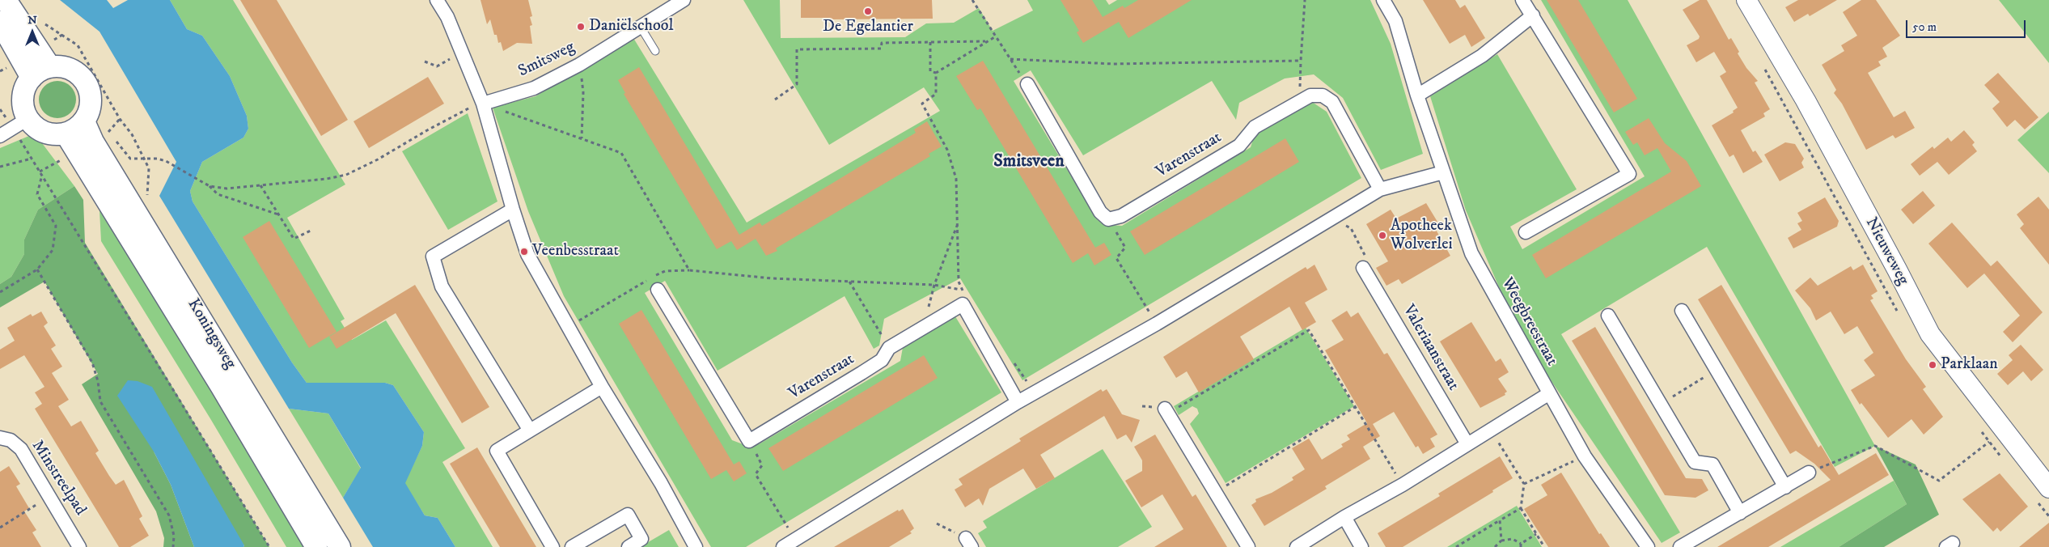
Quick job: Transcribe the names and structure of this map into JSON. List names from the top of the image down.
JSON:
{
  "streets": {
    "main road": ["Koningsweg"],
    "street": [
      "Smitsweg",
      "Varenstraat",
      "Nieuweweg",
      "Weegbreestraat",
      "Valeriaanstraat",
      "Minstreelpad"
    ]
  },
  "districts": ["Smitsveen"],
  "places": [
    "De Egelantier",
    "Daniëlschool",
    "Apotheek Wolverlei",
    "Veenbesstraat",
    "Parklaan"
  ],
  "scale_bar": "50 m",
  "north": "top"
}
